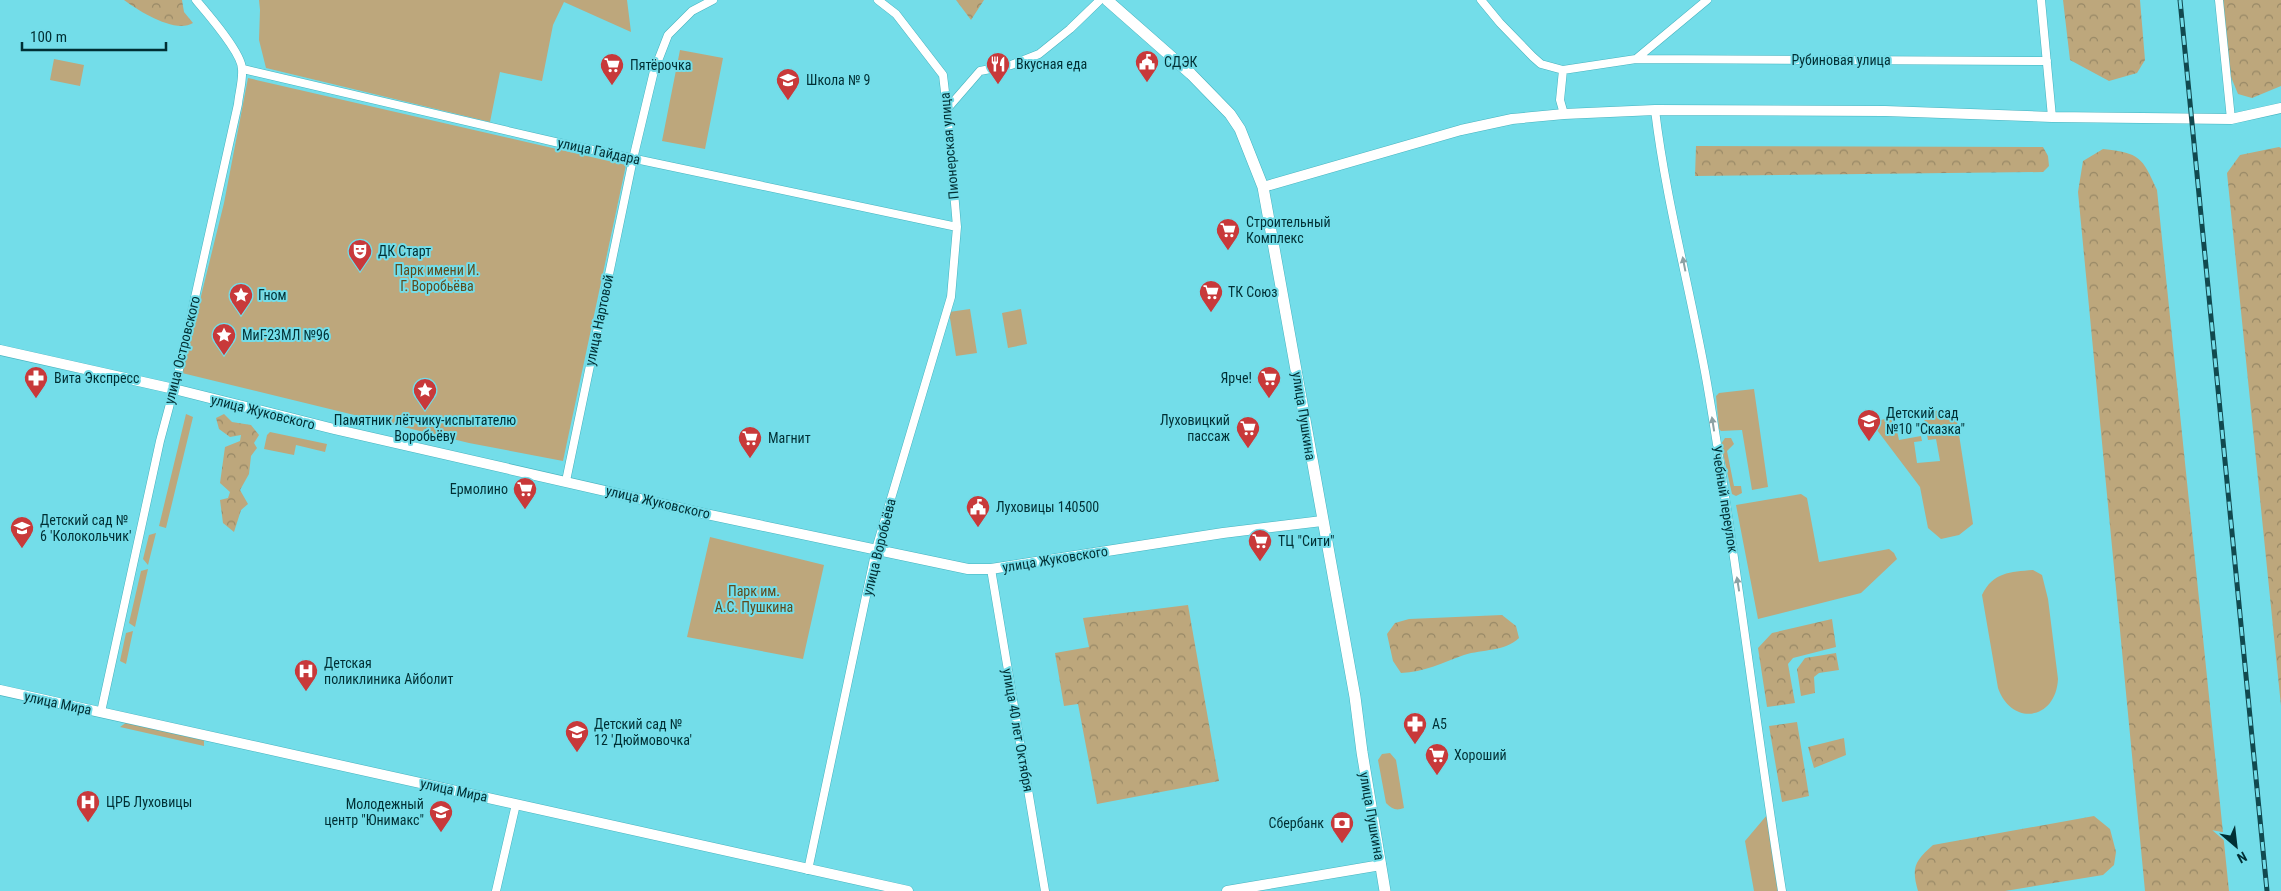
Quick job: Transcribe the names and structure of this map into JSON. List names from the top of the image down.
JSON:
{
  "streets": {
    "main road": ["улица Пушкина"],
    "street": [
      "Рубиновая улица",
      "Пионерская улица",
      "улица Гайдара",
      "улица Нартовой",
      "улица Островского",
      "улица Жуковского",
      "Учебный переулок",
      "улица Воробьёва",
      "улица Мира",
      "улица 40 лет Октября"
    ]
  },
  "crossings": [
    ["Пионерская улица", "улица Гайдара"],
    ["Пионерская улица", "улица Воробьёва"],
    ["улица Гайдара", "улица Нартовой"],
    ["улица Гайдара", "улица Островского"],
    ["улица Гайдара", "улица Воробьёва"],
    ["улица Нартовой", "улица Жуковского"],
    ["улица Островского", "улица Жуковского"],
    ["улица Островского", "улица Мира"],
    ["улица Жуковского", "улица Пушкина"],
    ["улица Жуковского", "улица Воробьёва"],
    ["улица Жуковского", "улица 40 лет Октября"],
    ["улица Воробьёва", "улица Мира"]
  ],
  "one_way": ["Учебный переулок"],
  "parks": ["Парк имени И. Г. Воробьёва", "Парк им. А.С. Пушкина"],
  "places": {
    "public building": ["СДЭК", "Луховицы 140500"],
    "restaurant": ["Вкусная еда"],
    "supermarket": [
      "Пятёрочка",
      "Строительный Комплекс",
      "ТК Союз",
      "Ярче!",
      "Луховицкий пассаж",
      "Магнит",
      "Ермолино",
      "ТЦ \"Сити\"",
      "Хороший"
    ],
    "school or university": [
      "Школа № 9",
      "Детский сад №10 \"Сказка\"",
      "Детский сад № 6 'Колокольчик'",
      "Детский сад № 12 'Дюймовочка'",
      "Молодежный центр \"Юнимакс\""
    ],
    "theatre": ["ДК Старт"],
    "place": ["Гном", "МиГ-23МЛ №96", "Памятник лётчику-испытателю Воробьёву"],
    "pharmacy": ["Вита Экспресс", "А5"],
    "hospital": ["Детская поликлиника Айболит", "ЦРБ Луховицы"],
    "bank": ["Сбербанк"]
  },
  "scale_bar": "100 m",
  "north": "bottom right"
}
